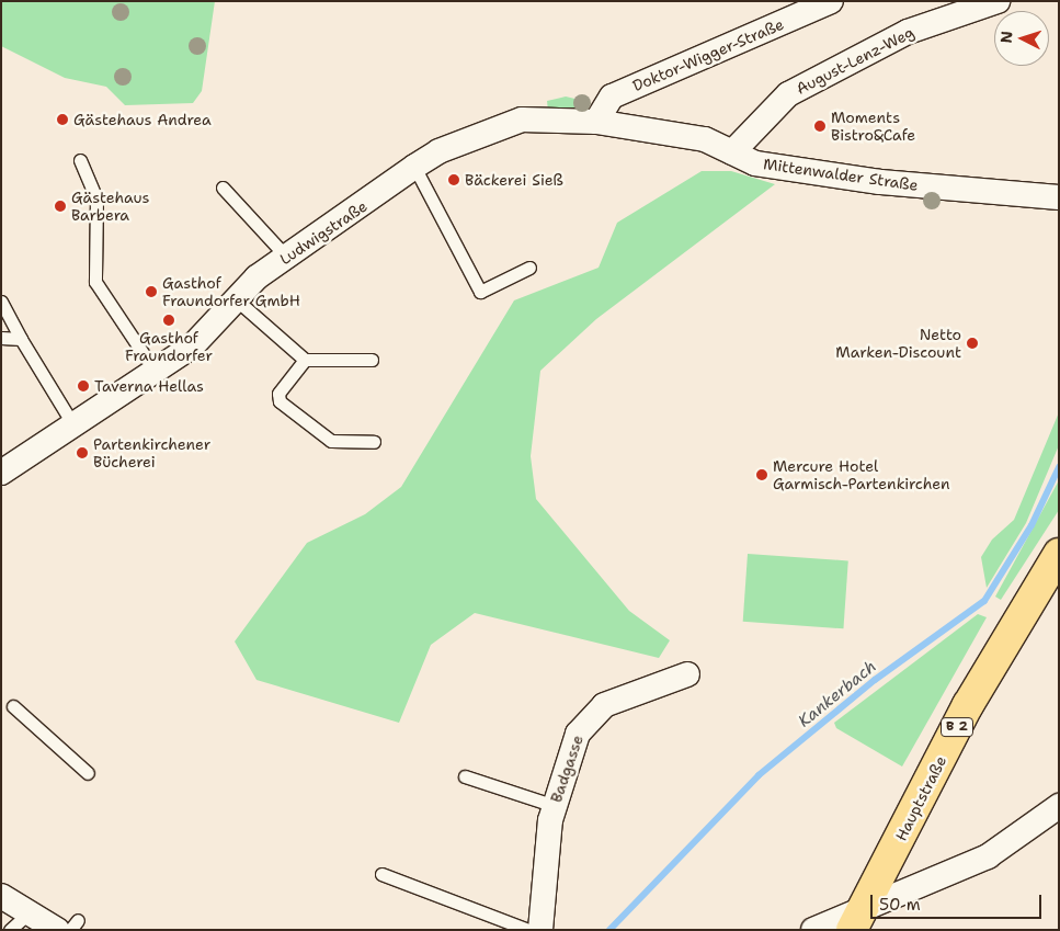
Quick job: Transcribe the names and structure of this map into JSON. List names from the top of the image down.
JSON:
{
  "streets": {
    "main road": ["B 2", "Hauptstraße"],
    "street": [
      "Doktor-Wigger-Straße",
      "August-Lenz-Weg",
      "Mittenwalder Straße",
      "Ludwigstraße",
      "Badgasse"
    ]
  },
  "crossings": [
    ["Doktor-Wigger-Straße", "Mittenwalder Straße"],
    ["Doktor-Wigger-Straße", "Ludwigstraße"],
    ["August-Lenz-Weg", "Mittenwalder Straße"],
    ["Mittenwalder Straße", "Ludwigstraße"]
  ],
  "water": ["Kankerbach"],
  "places": [
    "Gästehaus Andrea",
    "Moments Bistro&Cafe",
    "Bäckerei Sieß",
    "Gästehaus Barbera",
    "Gasthof Fraundorfer GmbH",
    "Gasthof Fraundorfer",
    "Netto Marken-Discount",
    "Taverna Hellas",
    "Partenkirchener Bücherei",
    "Mercure Hotel Garmisch-Partenkirchen"
  ],
  "scale_bar": "50 m",
  "north": "left"
}
